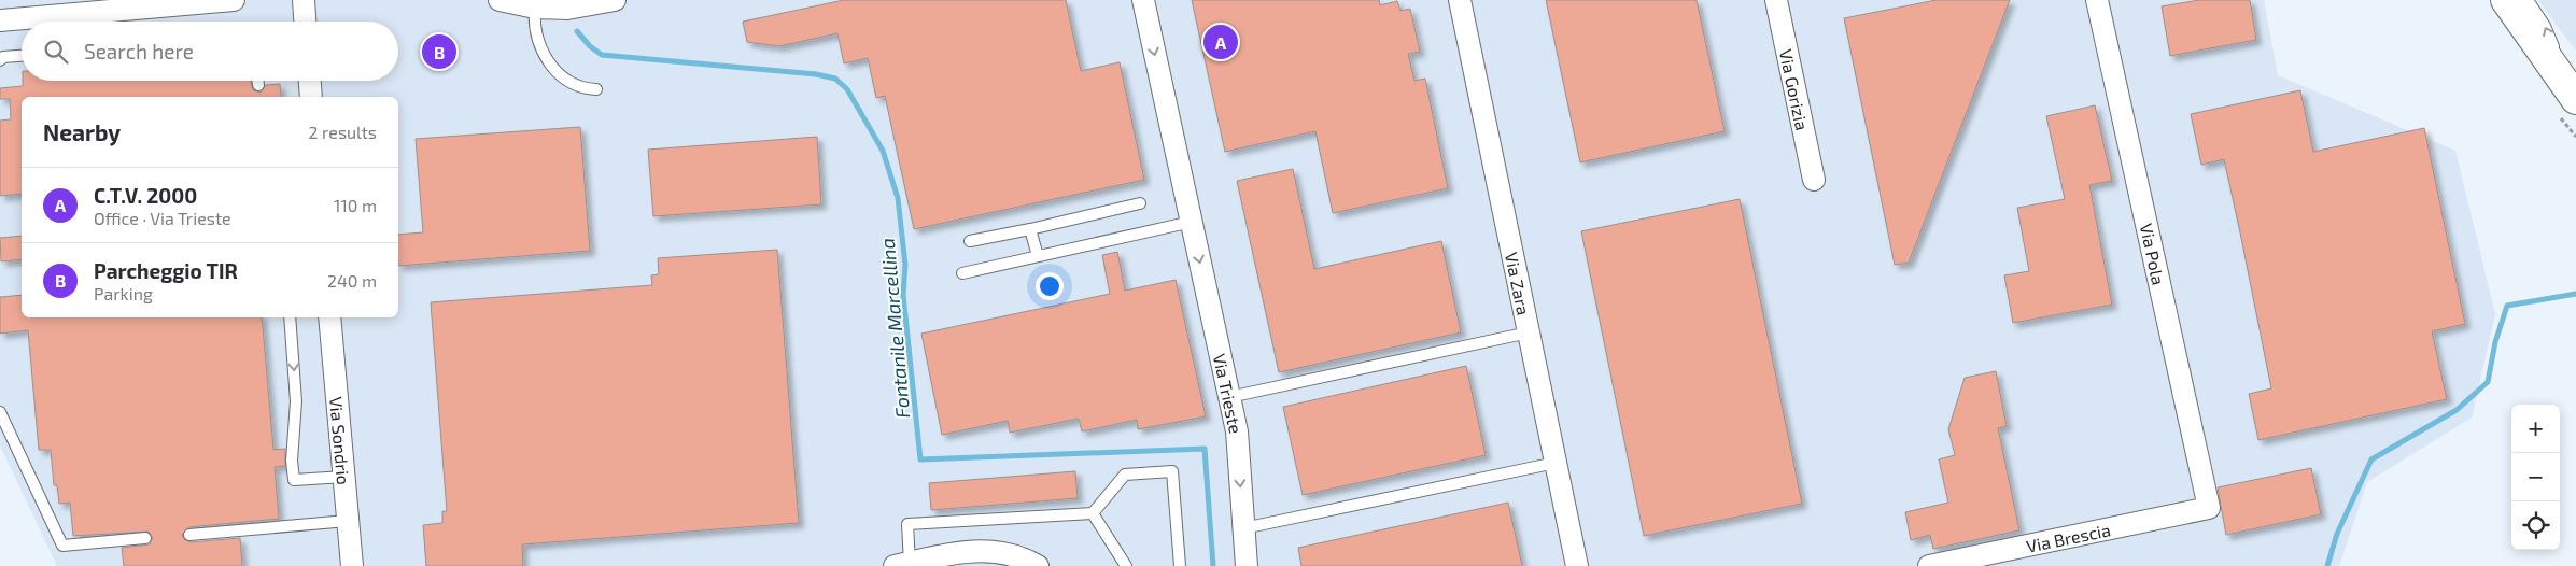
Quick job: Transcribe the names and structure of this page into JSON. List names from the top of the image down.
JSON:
{
  "streets": {
    "street": [
      "Via Gorizia",
      "Via Pola",
      "Via Zara",
      "Via Trieste",
      "Via Sondrio",
      "Via Brescia"
    ]
  },
  "crossings": [
    ["Via Pola", "Via Brescia"]
  ],
  "one_way": ["Via Trieste"],
  "water": ["Fontanile Marcellina"],
  "page": {
    "search": "Search here",
    "pins": ["A", "B"],
    "heading": ["Nearby", "2 results"],
    "list": [
      {
        "mark": "A",
        "name": "C.T.V. 2000",
        "note": "Office · Via Trieste",
        "value": "110 m"
      },
      {
        "mark": "B",
        "name": "Parcheggio TIR",
        "note": "Parking",
        "value": "240 m"
      }
    ],
    "map_buttons": ["+", "−"]
  }
}
